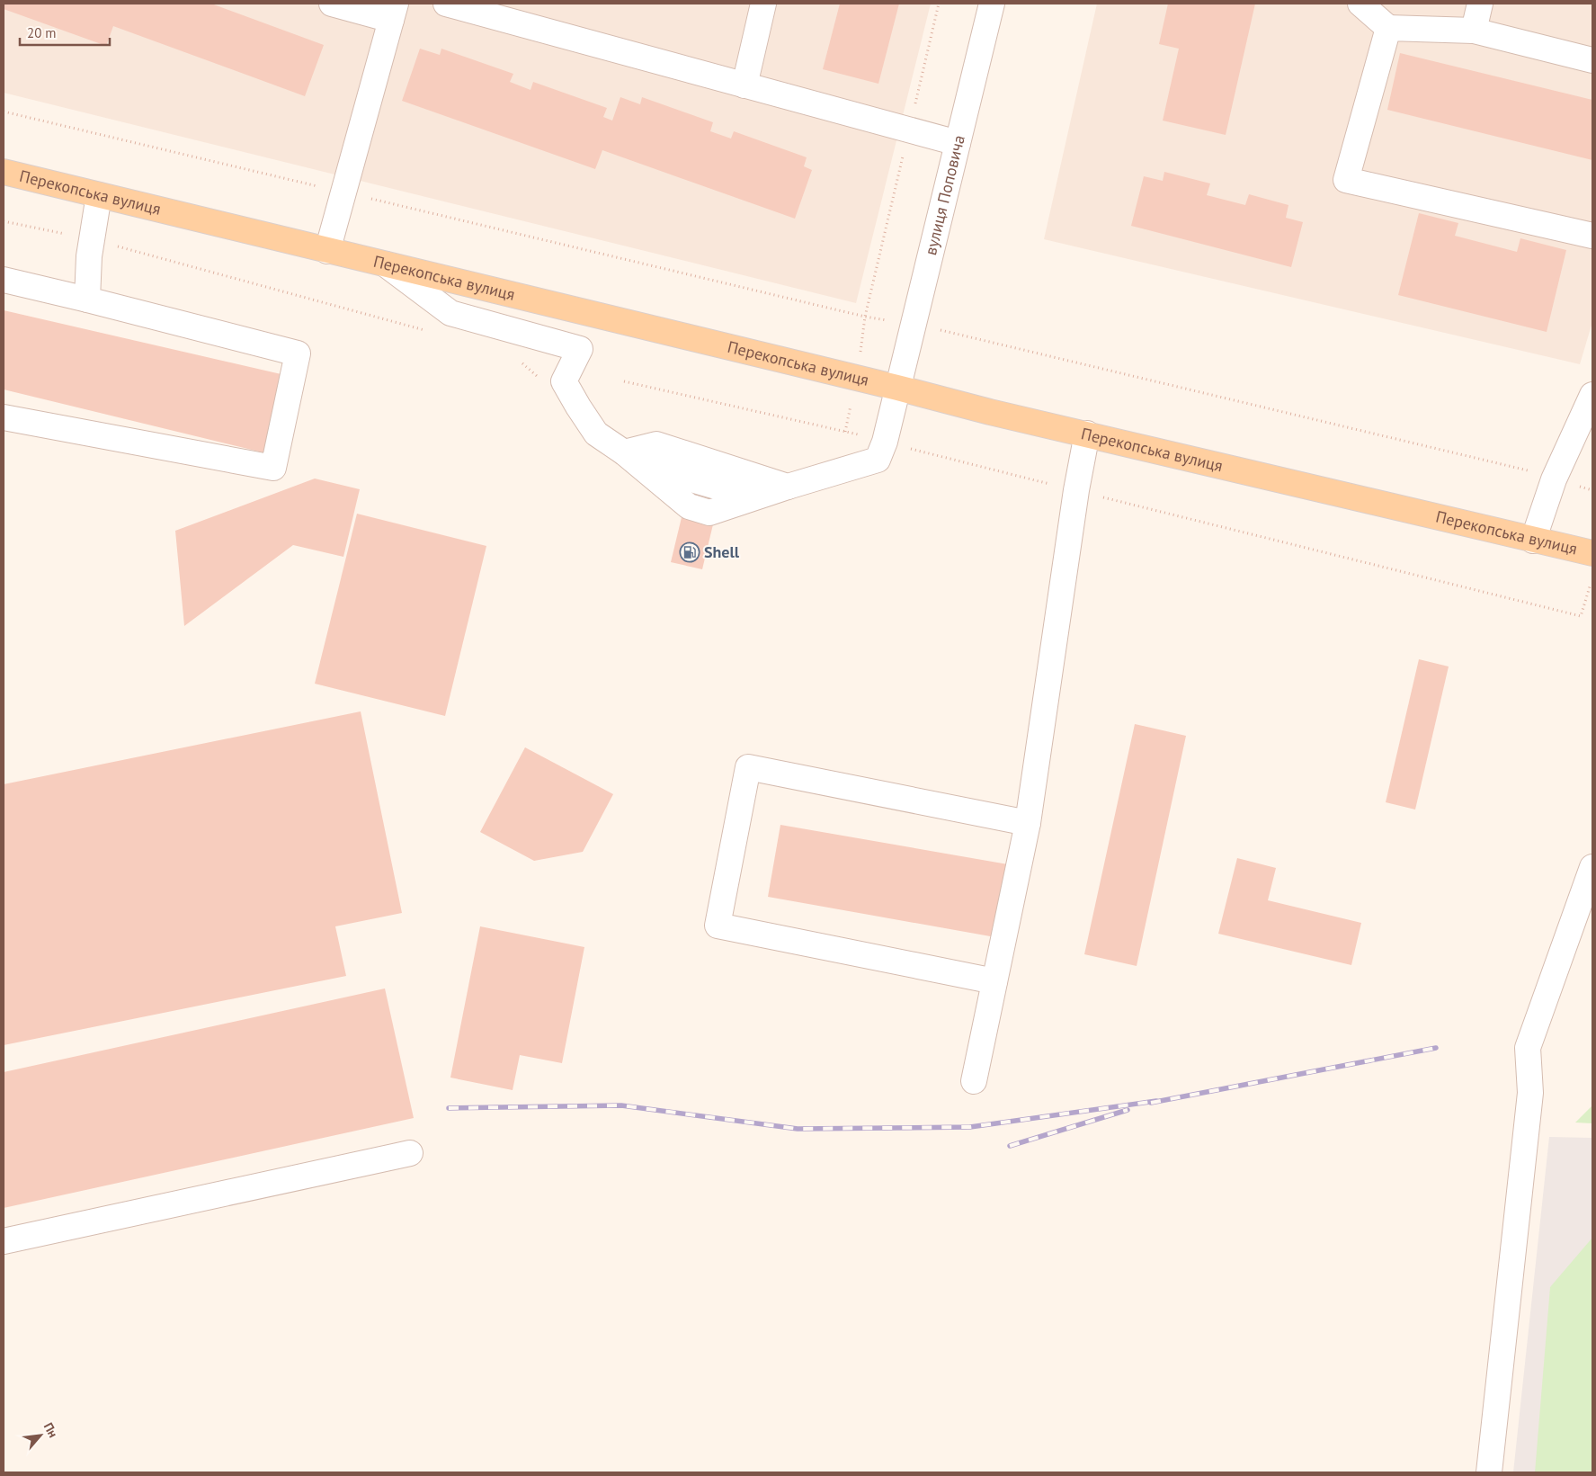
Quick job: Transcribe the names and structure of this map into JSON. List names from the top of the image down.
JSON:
{
  "streets": {
    "main road": ["Перекопська вулиця"],
    "street": ["вулиця Поповича"]
  },
  "crossings": [
    ["Перекопська вулиця", "вулиця Поповича"]
  ],
  "places": {
    "fuel station": ["Shell"]
  },
  "scale_bar": "20 m",
  "north": "top right"
}
